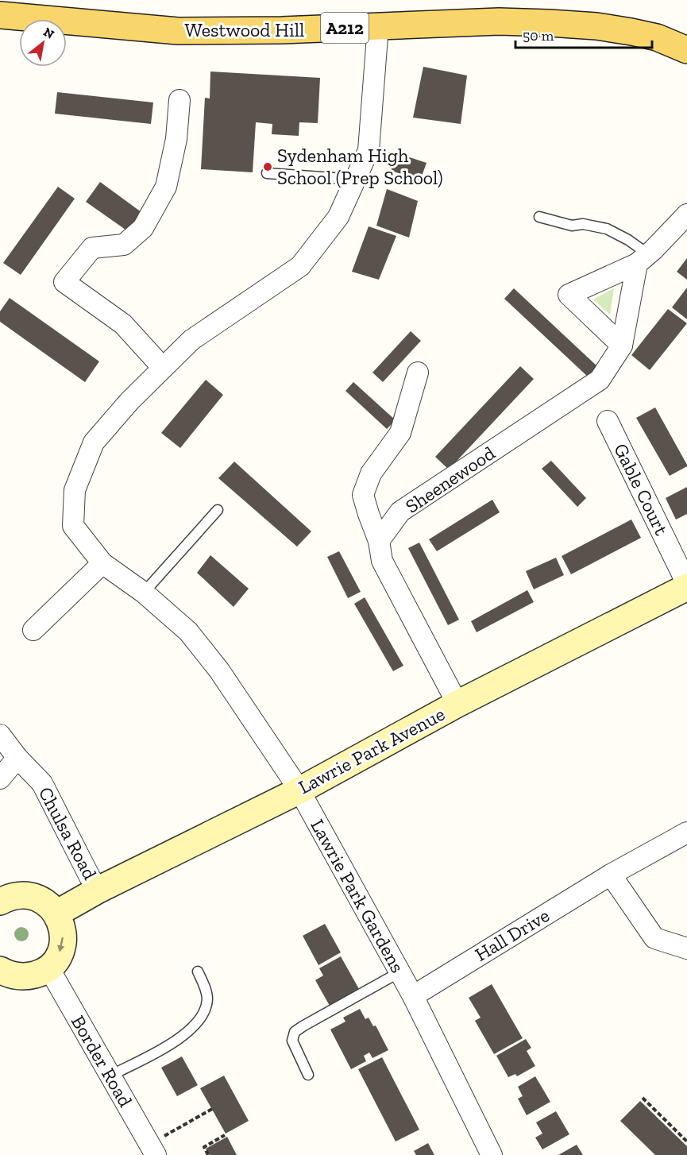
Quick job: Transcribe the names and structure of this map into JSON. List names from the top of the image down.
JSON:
{
  "streets": {
    "main road": ["A212", "Westwood Hill"],
    "street": [
      "Sheenewood",
      "Gable Court",
      "Lawrie Park Avenue",
      "Chulsa Road",
      "Lawrie Park Gardens",
      "Hall Drive",
      "Border Road"
    ]
  },
  "crossings": [
    ["Westwood Hill", "Lawrie Park Gardens"],
    ["Gable Court", "Lawrie Park Avenue"],
    ["Lawrie Park Avenue", "Chulsa Road"],
    ["Lawrie Park Avenue", "Lawrie Park Gardens"],
    ["Lawrie Park Gardens", "Hall Drive"]
  ],
  "places": ["Sydenham High School (Prep School)"],
  "scale_bar": "50 m",
  "north": "top right"
}
